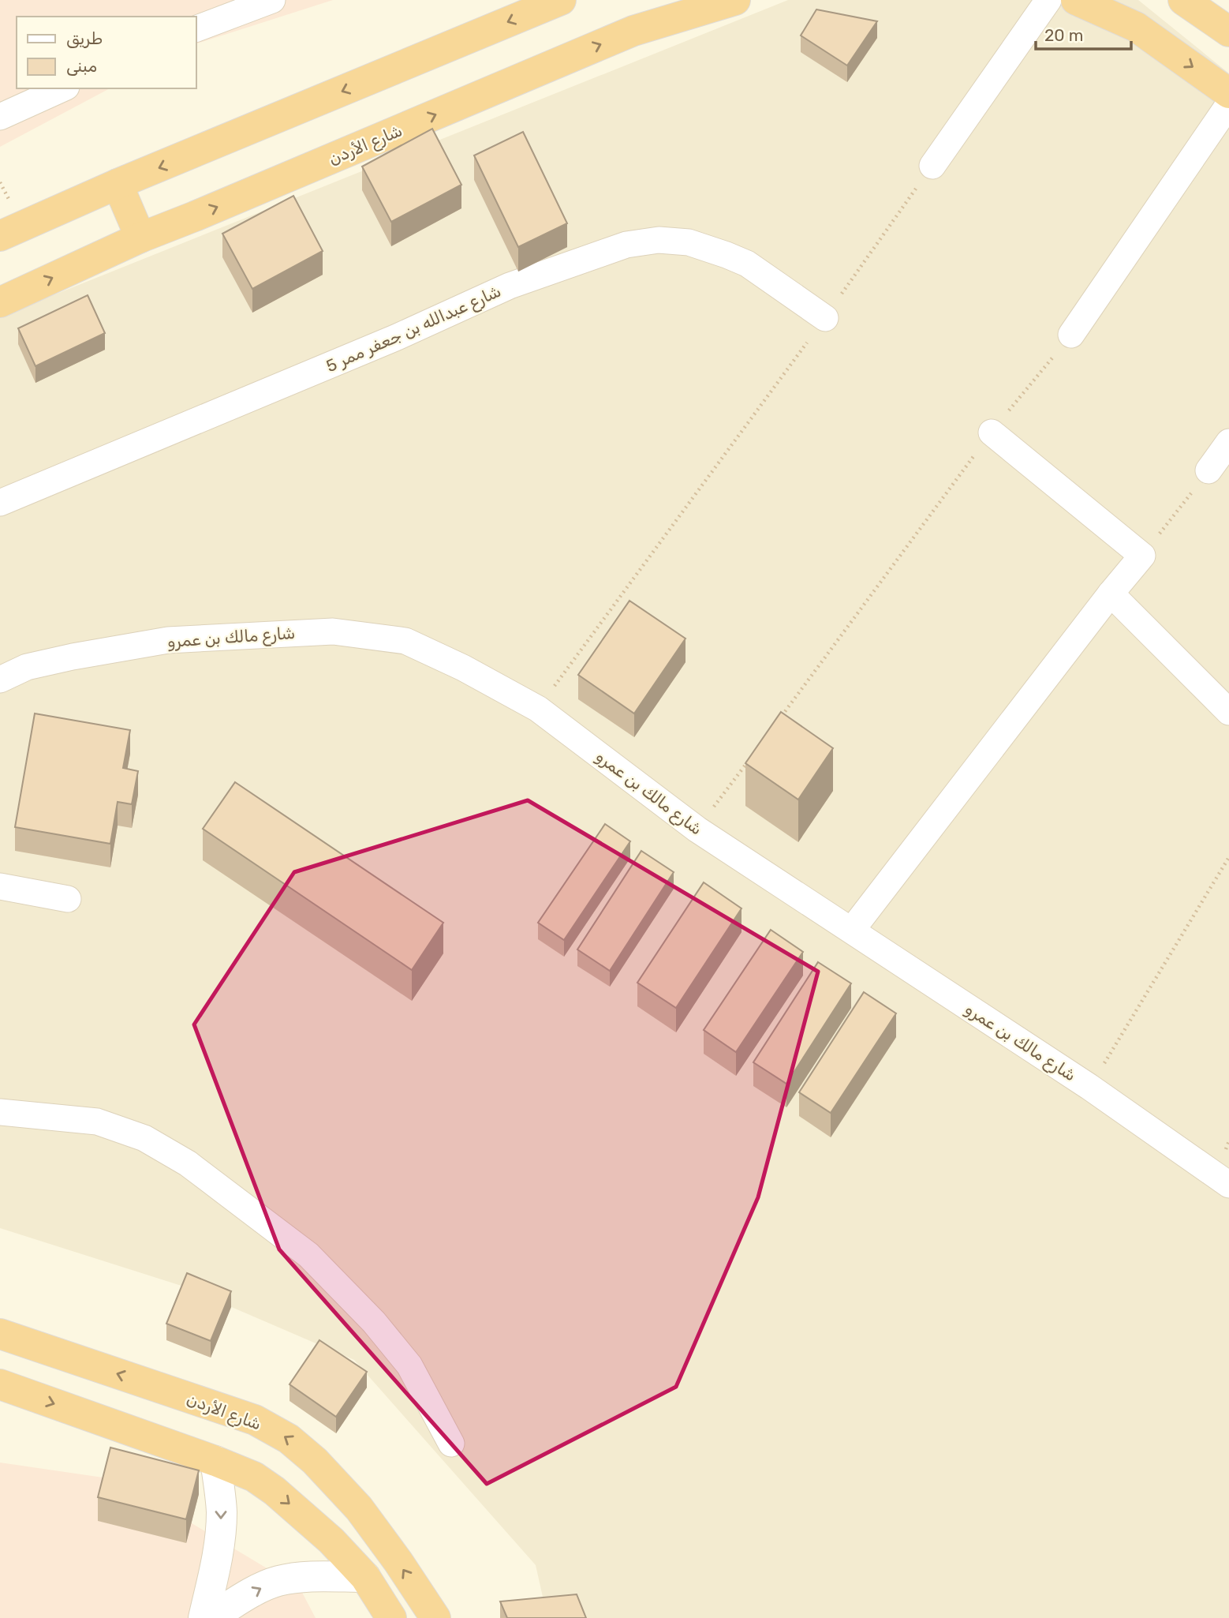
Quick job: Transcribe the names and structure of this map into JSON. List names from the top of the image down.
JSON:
{
  "streets": {
    "highway": ["شارع الأردن"],
    "street": ["شارع عبدالله بن جعفر ممر 5", "شارع مالك بن عمرو"]
  },
  "legend": ["طريق", "مبنى"],
  "scale_bar": "20 m"
}
